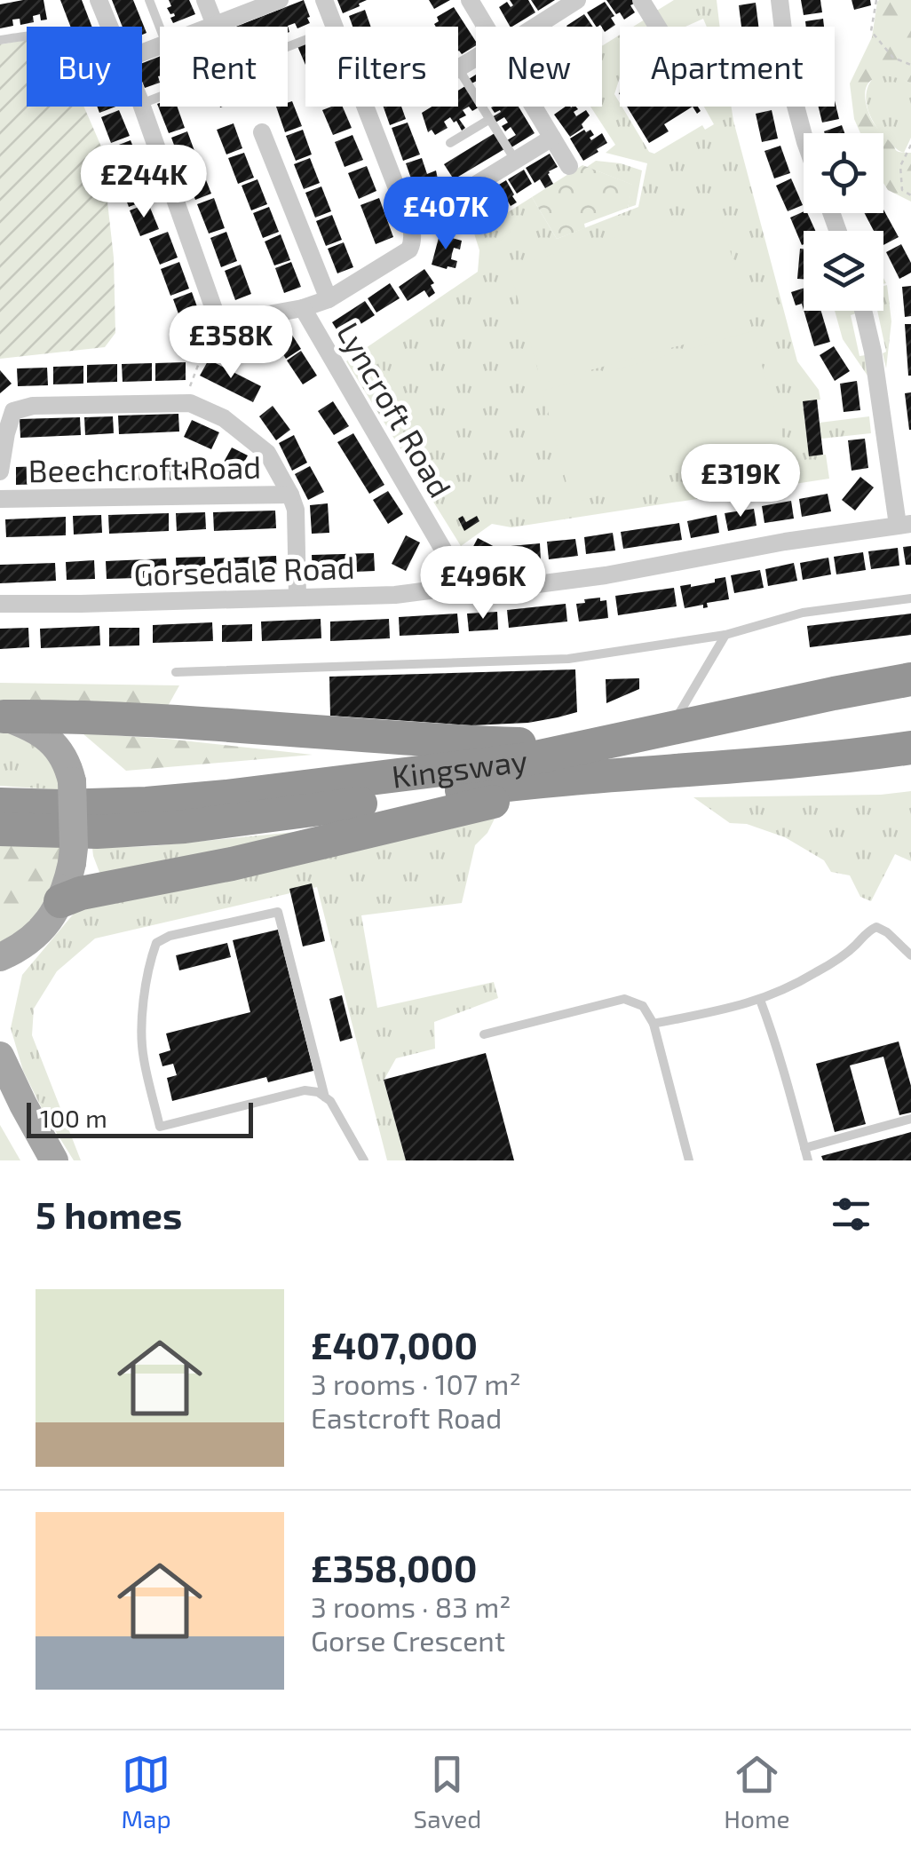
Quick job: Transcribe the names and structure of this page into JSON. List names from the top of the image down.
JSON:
{
  "streets": {
    "highway": ["Kingsway"],
    "street": ["Lyncroft Road", "Beechcroft Road", "Gorsedale Road"]
  },
  "crossings": [
    ["Lyncroft Road", "Gorsedale Road"]
  ],
  "scale_bar": "100 m",
  "page": {
    "chip": [
      "Buy",
      "Rent",
      "Filters",
      "New",
      "Apartment"
    ],
    "price": [
      "£244K",
      "£407K",
      "£358K",
      "£319K",
      "£496K"
    ],
    "scale": "100 m",
    "heading": "5 homes",
    "list": [
      {
        "name": "£407,000",
        "note": "3 rooms · 107 m² · Eastcroft Road"
      },
      {
        "name": "£358,000",
        "note": "3 rooms · 83 m² · Gorse Crescent"
      }
    ],
    "tabs": ["Map", "Saved", "Home"]
  }
}
